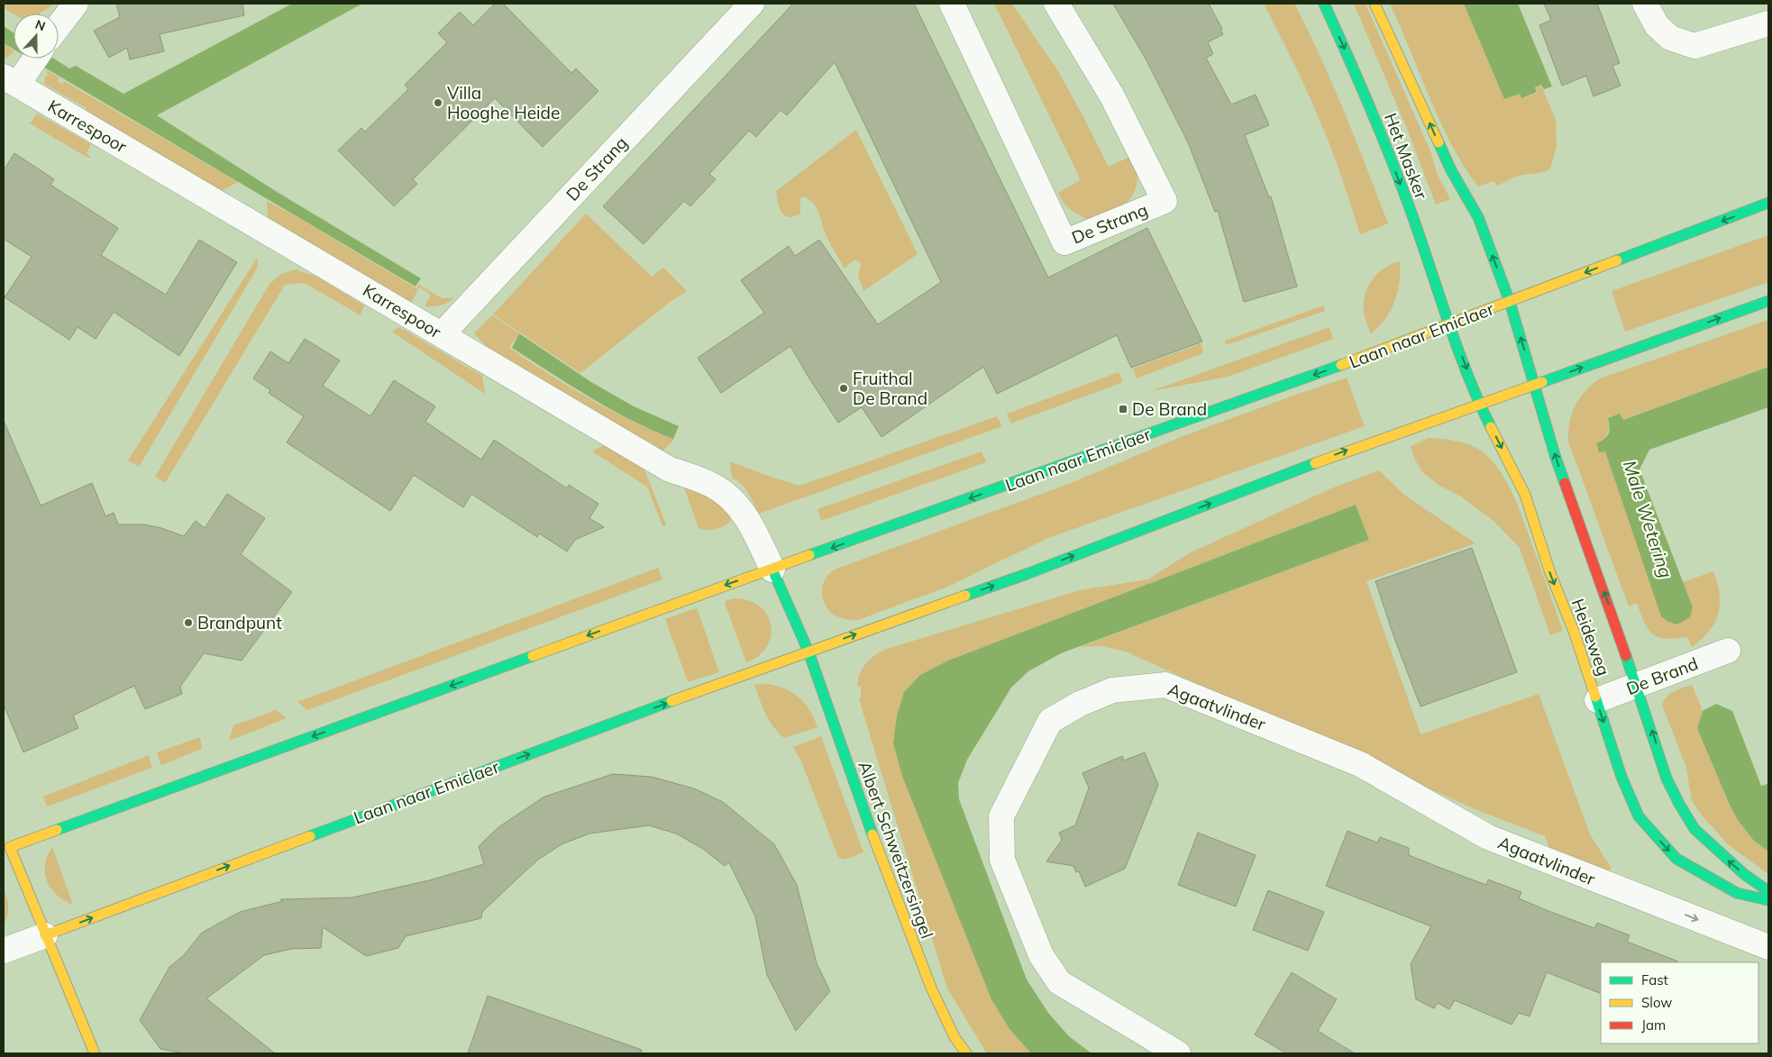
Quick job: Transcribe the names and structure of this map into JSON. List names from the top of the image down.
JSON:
{
  "streets": {
    "street": [
      "Karrespoor",
      "Het Masker",
      "De Strang",
      "Laan naar Emiclaer",
      "Heideweg",
      "De Brand",
      "Agaatvlinder",
      "Albert Schweitzersingel"
    ]
  },
  "crossings": [
    ["Karrespoor", "De Strang"],
    ["Karrespoor", "Laan naar Emiclaer"],
    ["Het Masker", "Laan naar Emiclaer"],
    ["Het Masker", "Heideweg"],
    ["Laan naar Emiclaer", "Heideweg"],
    ["Laan naar Emiclaer", "Albert Schweitzersingel"],
    ["Heideweg", "De Brand"]
  ],
  "water": ["Male Wetering"],
  "places": {
    "other": ["Villa Hooghe Heide", "Fruithal De Brand", "Brandpunt"],
    "transit": ["De Brand"]
  },
  "legend": ["Fast", "Slow", "Jam"],
  "north": "top"
}
